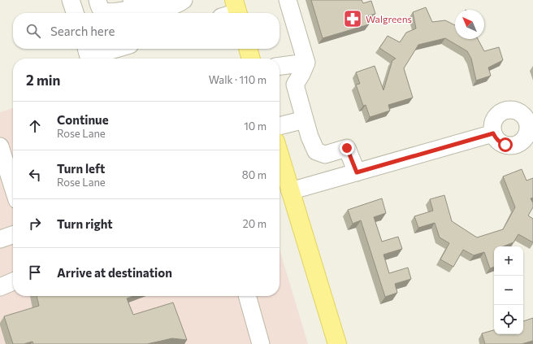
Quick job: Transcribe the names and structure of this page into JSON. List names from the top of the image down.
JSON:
{
  "places": {
    "pharmacy": ["Walgreens"]
  },
  "north": "top left",
  "page": {
    "search": "Search here",
    "heading": ["2 min", "Walk · 110 m"],
    "list": [
      ["Continue", "Rose Lane", "10 m"],
      ["Turn left", "Rose Lane", "80 m"],
      ["Turn right", "20 m"],
      "Arrive at destination"
    ],
    "map_buttons": ["+", "−"]
  }
}
